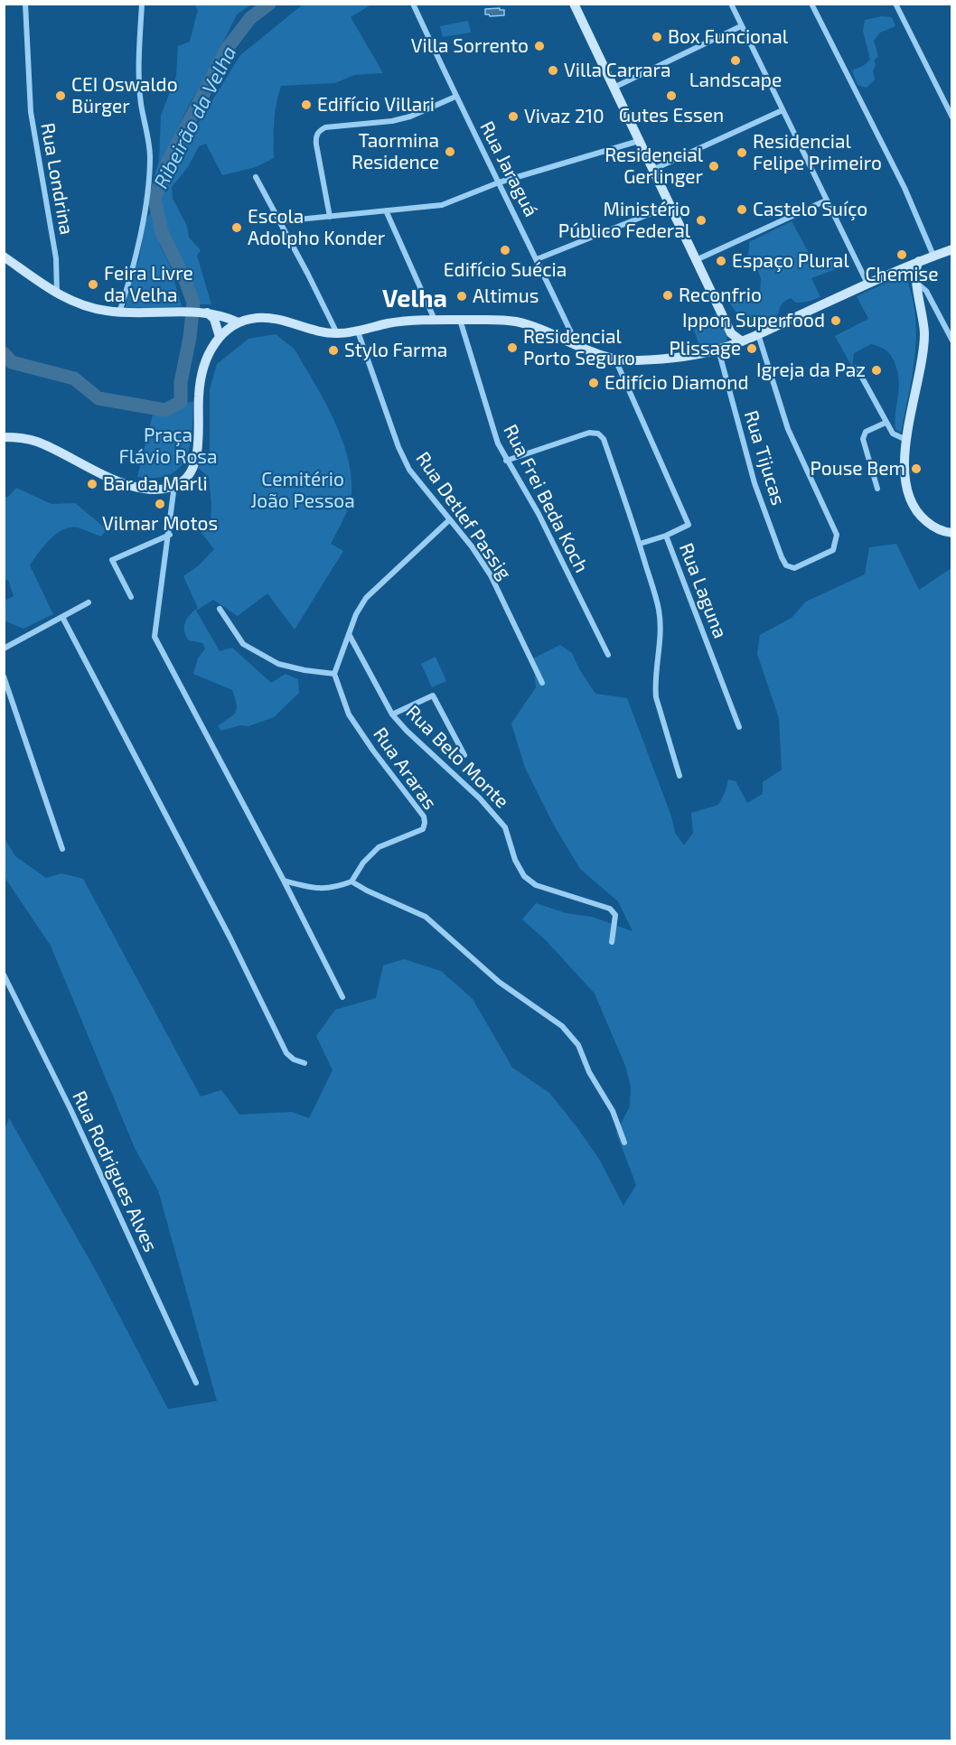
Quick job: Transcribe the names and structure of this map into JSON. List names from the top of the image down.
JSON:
{
  "streets": {
    "street": [
      "Rua Jaraguá",
      "Rua Londrina",
      "Rua Tijucas",
      "Rua Frei Beda Koch",
      "Rua Detlef Passig",
      "Rua Laguna",
      "Rua Belo Monte",
      "Rua Araras",
      "Rua Rodrigues Alves"
    ]
  },
  "districts": ["Velha"],
  "water": ["Ribeirão da Velha"],
  "parks": ["Praça Flávio Rosa", "Cemitério João Pessoa"],
  "places": [
    "Box Funcional",
    "Villa Sorrento",
    "Landscape",
    "Villa Carrara",
    "CEI Oswaldo Bürger",
    "Gutes Essen",
    "Edifício Villari",
    "Vivaz 210",
    "Taormina Residence",
    "Residencial Felipe Primeiro",
    "Residencial Gerlinger",
    "Castelo Suíço",
    "Ministério Público Federal",
    "Escola Adolpho Konder",
    "Edifício Suécia",
    "Chemise",
    "Espaço Plural",
    "Feira Livre da Velha",
    "Reconfrio",
    "Altimus",
    "Ippon Superfood",
    "Residencial Porto Seguro",
    "Plissage",
    "Stylo Farma",
    "Igreja da Paz",
    "Edifício Diamond",
    "Pouse Bem",
    "Bar da Marli",
    "Vilmar Motos"
  ]
}
